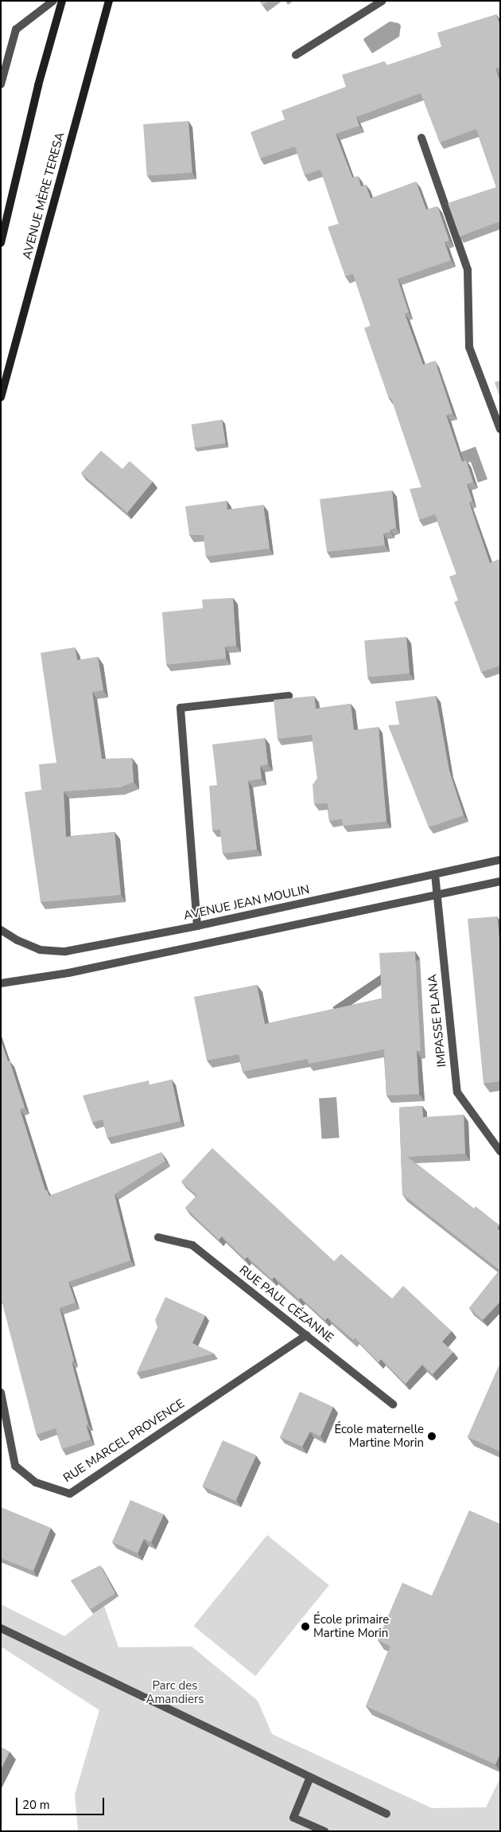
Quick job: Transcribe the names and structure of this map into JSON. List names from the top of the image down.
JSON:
{
  "streets": {
    "main road": ["AVENUE MÈRE TERESA"],
    "street": [
      "AVENUE JEAN MOULIN",
      "IMPASSE PLANA",
      "RUE PAUL CÉZANNE",
      "RUE MARCEL PROVENCE"
    ]
  },
  "crossings": [
    ["AVENUE JEAN MOULIN", "IMPASSE PLANA"],
    ["RUE PAUL CÉZANNE", "RUE MARCEL PROVENCE"]
  ],
  "parks": ["Parc des Amandiers"],
  "places": ["École maternelle Martine Morin", "École primaire Martine Morin"],
  "scale_bar": "20 m"
}
